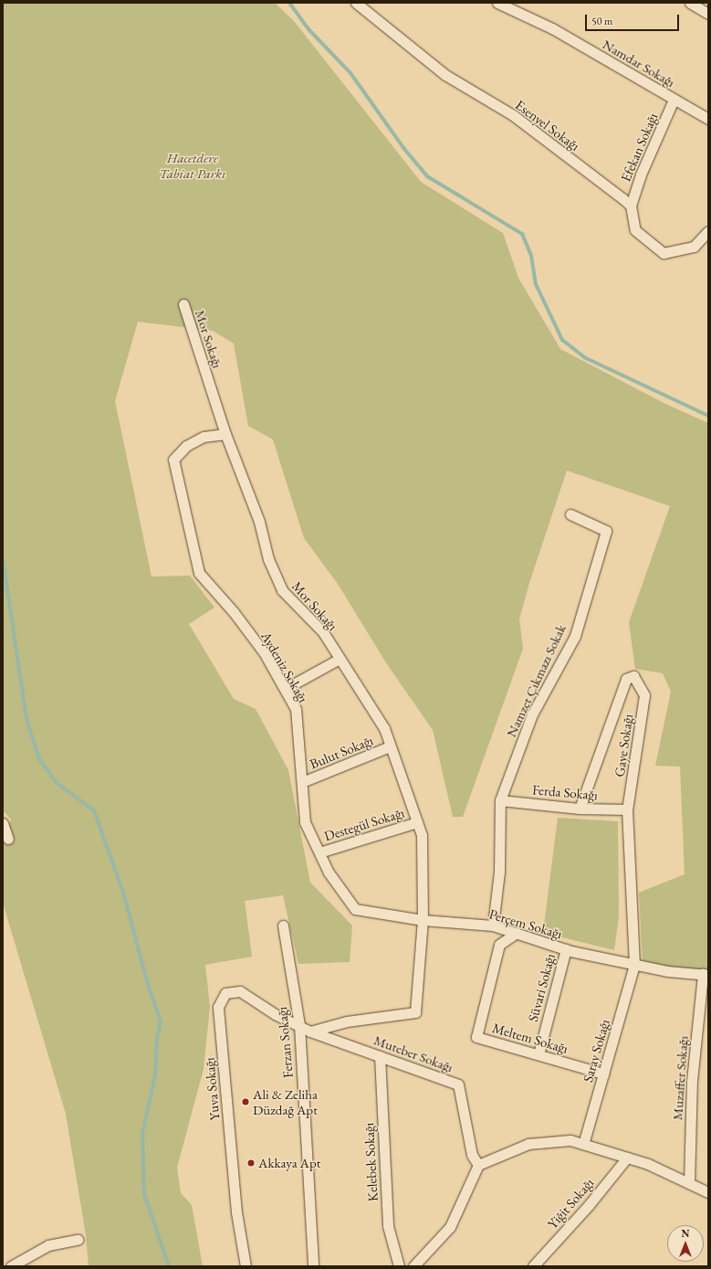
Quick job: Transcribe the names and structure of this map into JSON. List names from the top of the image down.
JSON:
{
  "streets": {
    "street": [
      "Namdar Sokağı",
      "Esenyel Sokağı",
      "Efekan Sokağı",
      "Mor Sokağı",
      "Aydeniz Sokağı",
      "Namzet Çıkmazı Sokak",
      "Gaye Sokağı",
      "Bulut Sokağı",
      "Ferda Sokağı",
      "Destegül Sokağı",
      "Perçem Sokağı",
      "Süvari Sokağı",
      "Meltem Sokağı",
      "Ferzan Sokağı",
      "Saray Sokağı",
      "Muteber Sokağı",
      "Muzaffer Sokağı",
      "Yuva Sokağı",
      "Kelebek Sokağı",
      "Yiğit Sokağı"
    ]
  },
  "crossings": [
    ["Namdar Sokağı", "Efekan Sokağı"],
    ["Esenyel Sokağı", "Efekan Sokağı"],
    ["Mor Sokağı", "Aydeniz Sokağı"],
    ["Mor Sokağı", "Bulut Sokağı"],
    ["Mor Sokağı", "Destegül Sokağı"],
    ["Mor Sokağı", "Perçem Sokağı"],
    ["Aydeniz Sokağı", "Bulut Sokağı"],
    ["Aydeniz Sokağı", "Destegül Sokağı"],
    ["Aydeniz Sokağı", "Perçem Sokağı"],
    ["Namzet Çıkmazı Sokak", "Ferda Sokağı"],
    ["Namzet Çıkmazı Sokak", "Perçem Sokağı"],
    ["Gaye Sokağı", "Ferda Sokağı"],
    ["Gaye Sokağı", "Perçem Sokağı"],
    ["Gaye Sokağı", "Saray Sokağı"],
    ["Perçem Sokağı", "Süvari Sokağı"],
    ["Perçem Sokağı", "Meltem Sokağı"],
    ["Perçem Sokağı", "Saray Sokağı"],
    ["Perçem Sokağı", "Muzaffer Sokağı"],
    ["Süvari Sokağı", "Meltem Sokağı"],
    ["Meltem Sokağı", "Saray Sokağı"],
    ["Ferzan Sokağı", "Muteber Sokağı"],
    ["Ferzan Sokağı", "Yuva Sokağı"],
    ["Muteber Sokağı", "Yuva Sokağı"],
    ["Muteber Sokağı", "Kelebek Sokağı"]
  ],
  "parks": ["Hacetdere Tabiat Parkı"],
  "places": ["Ali & Zeliha Düzdağ Apt", "Akkaya Apt"],
  "scale_bar": "50 m",
  "north": "top"
}
